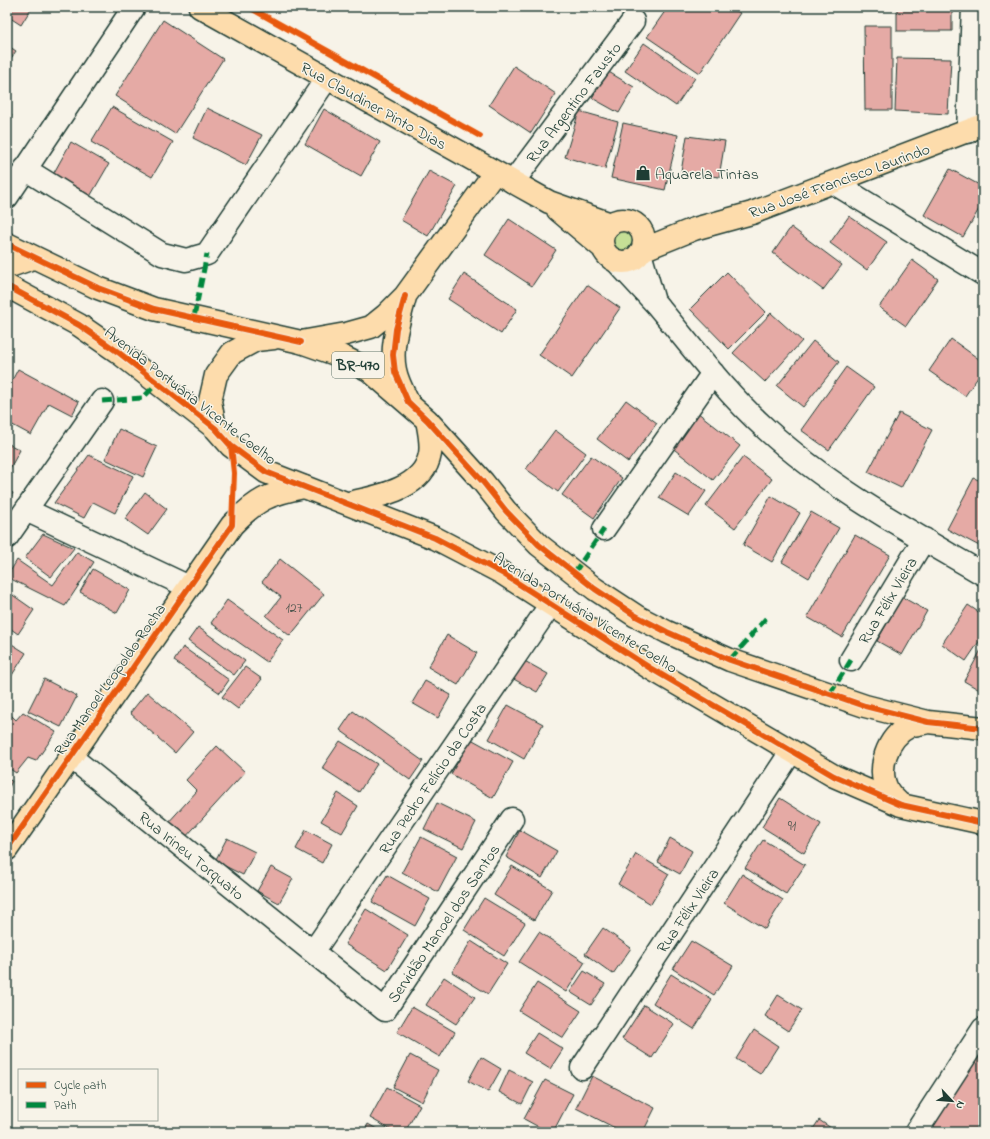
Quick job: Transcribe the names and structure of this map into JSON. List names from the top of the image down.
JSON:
{
  "streets": {
    "main road": [
      "Rua Claudiner Pinto Dias",
      "Rua José Francisco Laurindo",
      "BR-470",
      "Avenida Portuária Vicente Coelho",
      "Rua Manoel Leopoldo Rocha"
    ],
    "street": [
      "Rua Argentino Fausto",
      "Rua Félix Vieira",
      "Rua Pedro Felício da Costa",
      "Rua Irineu Torquato",
      "Servidão Manoel dos Santos"
    ]
  },
  "crossings": [
    ["Rua Argentino Fausto", "Rua Claudiner Pinto Dias"],
    ["Rua Claudiner Pinto Dias", "Rua José Francisco Laurindo"],
    ["Avenida Portuária Vicente Coelho", "Rua Félix Vieira"],
    ["Avenida Portuária Vicente Coelho", "Rua Manoel Leopoldo Rocha"],
    ["Avenida Portuária Vicente Coelho", "Rua Pedro Felício da Costa"],
    ["Rua Manoel Leopoldo Rocha", "Rua Irineu Torquato"],
    ["Rua Pedro Felício da Costa", "Rua Irineu Torquato"],
    ["Rua Pedro Felício da Costa", "Servidão Manoel dos Santos"],
    ["Rua Irineu Torquato", "Servidão Manoel dos Santos"]
  ],
  "places": {
    "shop": ["Aquarela Tintas"]
  },
  "house_numbers": ["127", "91"],
  "legend": ["Cycle path", "Path"],
  "north": "bottom right"
}
